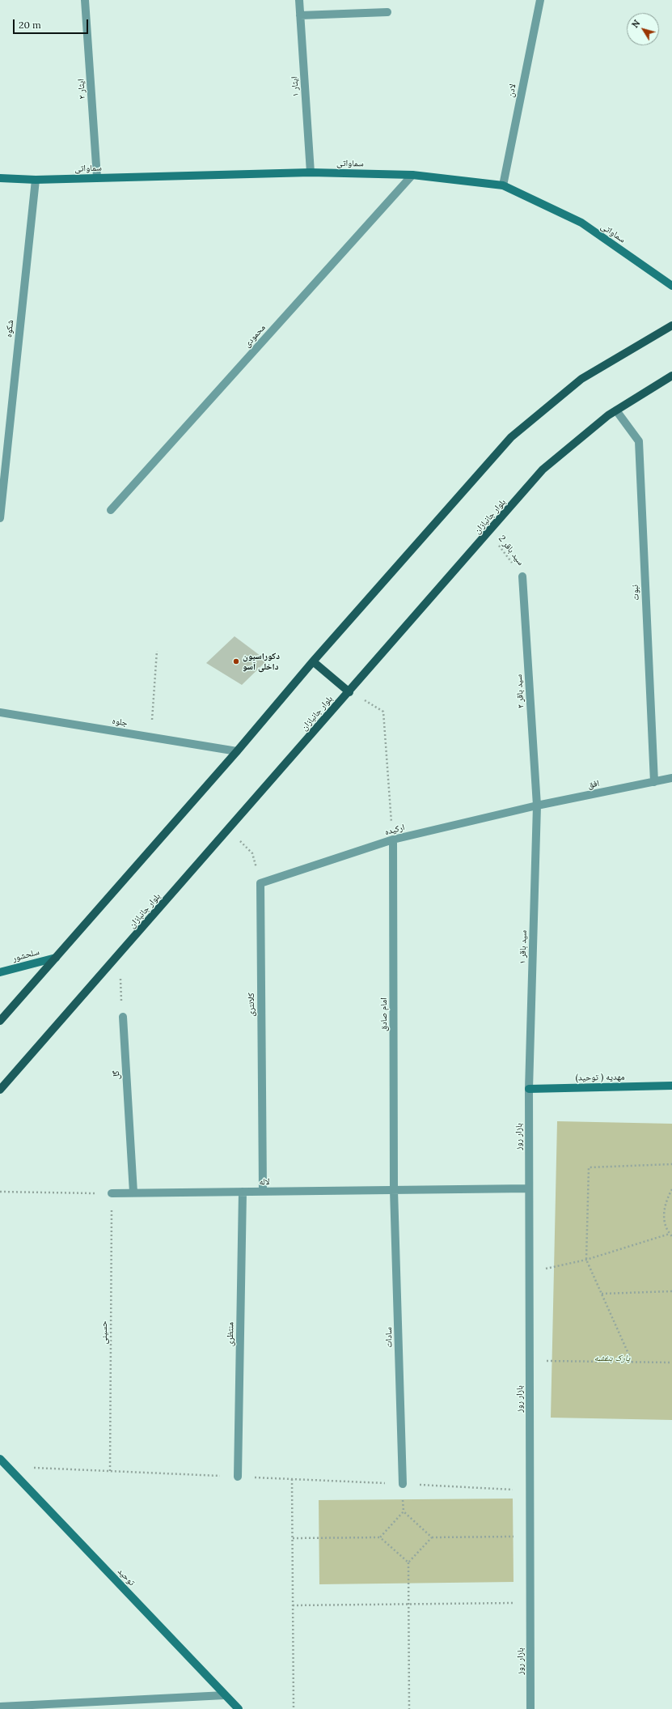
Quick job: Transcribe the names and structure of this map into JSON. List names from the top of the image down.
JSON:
{
  "streets": {
    "main road": ["بلوار جانبازان"],
    "street": [
      "ایثار ۱",
      "ایثار ۲",
      "لادن",
      "سماواتی",
      "شکوه",
      "محمودی",
      "نبوت",
      "سید باقر ۲",
      "جلوه",
      "افق",
      "ارکیده",
      "سید باقر ۱",
      "سلحشور",
      "کلانتری",
      "امام صادق",
      "گل",
      "مهدیه ( توحید)",
      "بازار روز",
      "لاله",
      "منتظری",
      "سادات",
      "توحید"
    ],
    "path": ["سید باقر 2", "حسینی"]
  },
  "crossings": [
    ["ایثار ۱", "سماواتی"],
    ["ایثار ۲", "سماواتی"],
    ["لادن", "سماواتی"],
    ["سماواتی", "شکوه"],
    ["سماواتی", "محمودی"],
    ["بلوار جانبازان", "سید باقر 2"],
    ["بلوار جانبازان", "نبوت"],
    ["سید باقر 2", "سید باقر ۲"],
    ["نبوت", "افق"],
    ["سید باقر ۲", "افق"],
    ["سید باقر ۲", "ارکیده"],
    ["سید باقر ۲", "سید باقر ۱"],
    ["افق", "ارکیده"],
    ["افق", "سید باقر ۱"],
    ["ارکیده", "سید باقر ۱"],
    ["ارکیده", "کلانتری"],
    ["ارکیده", "امام صادق"],
    ["سید باقر ۱", "مهدیه ( توحید)"],
    ["سید باقر ۱", "بازار روز"],
    ["کلانتری", "لاله"],
    ["امام صادق", "لاله"],
    ["امام صادق", "سادات"],
    ["گل", "لاله"],
    ["مهدیه ( توحید)", "بازار روز"],
    ["بازار روز", "لاله"],
    ["لاله", "حسینی"],
    ["لاله", "منتظری"],
    ["لاله", "سادات"]
  ],
  "parks": ["پارک بنفشه"],
  "places": ["دکوراسیون داخلی آسو"],
  "scale_bar": "20 m",
  "north": "top left"
}
